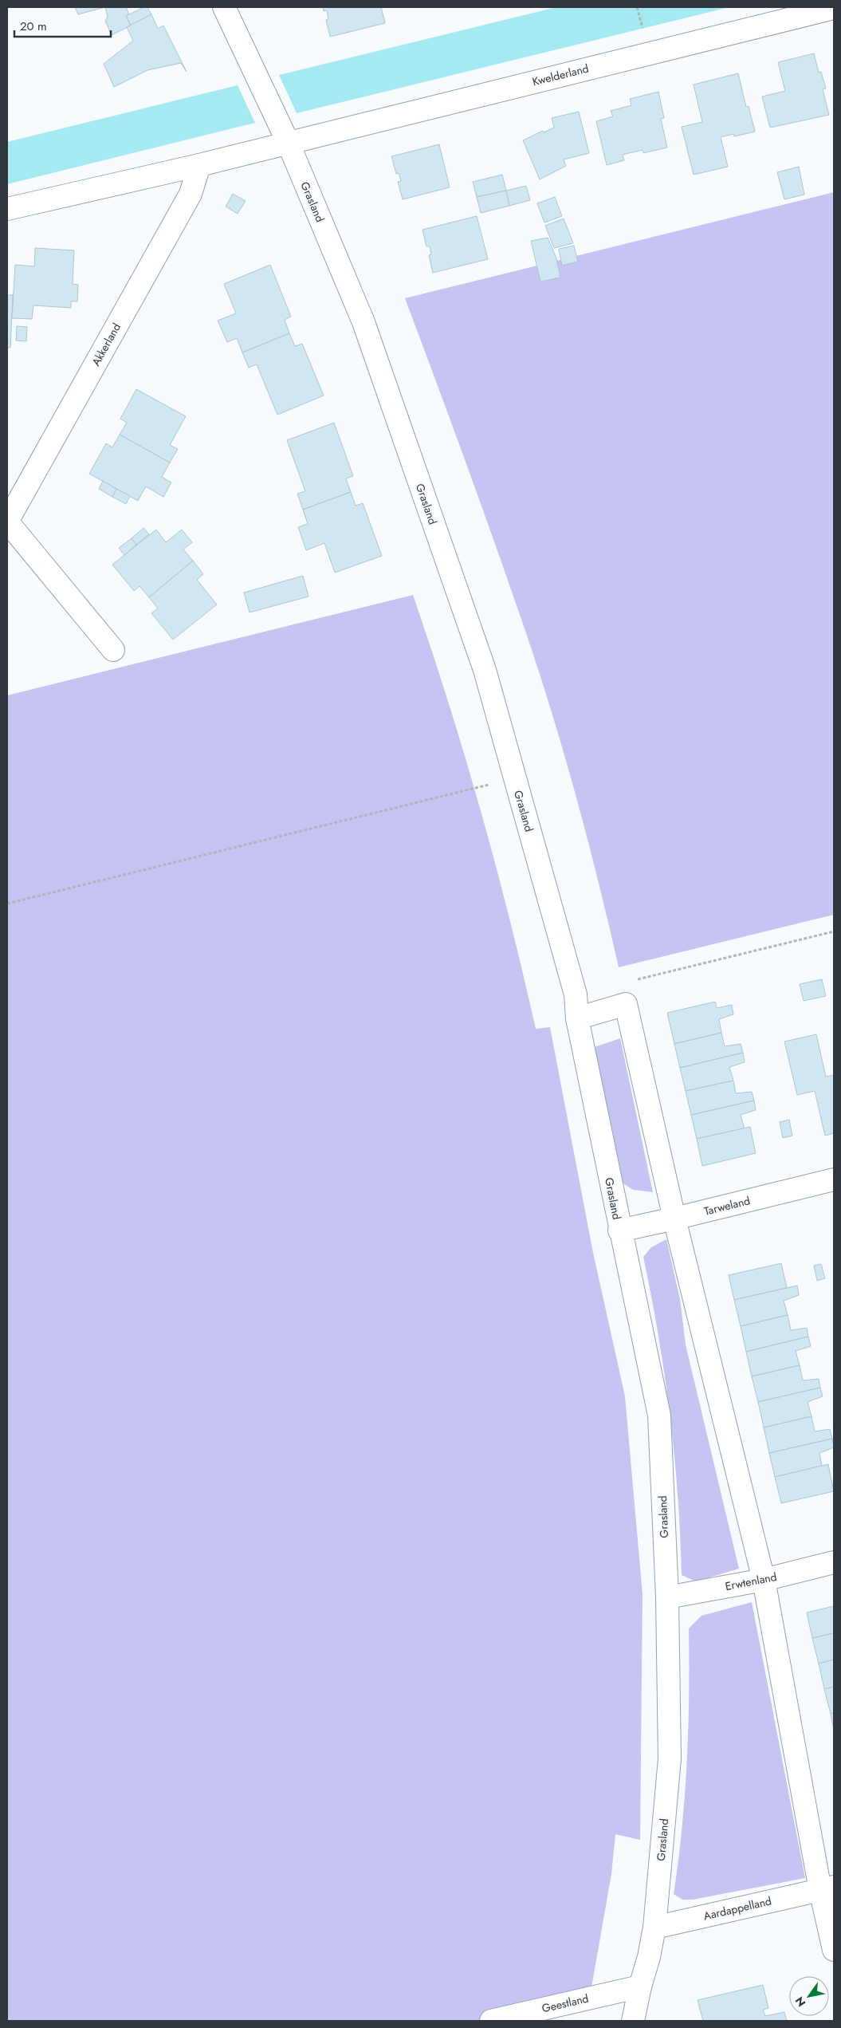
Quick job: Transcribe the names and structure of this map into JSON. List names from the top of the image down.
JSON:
{
  "streets": {
    "street": [
      "Kwelderland",
      "Grasland",
      "Akkerland",
      "Tarweland",
      "Erwtenland",
      "Aardappelland",
      "Geestland"
    ]
  },
  "crossings": [
    ["Kwelderland", "Grasland"],
    ["Grasland", "Tarweland"],
    ["Grasland", "Erwtenland"],
    ["Grasland", "Aardappelland"],
    ["Grasland", "Geestland"]
  ],
  "scale_bar": "20 m",
  "north": "bottom left"
}
